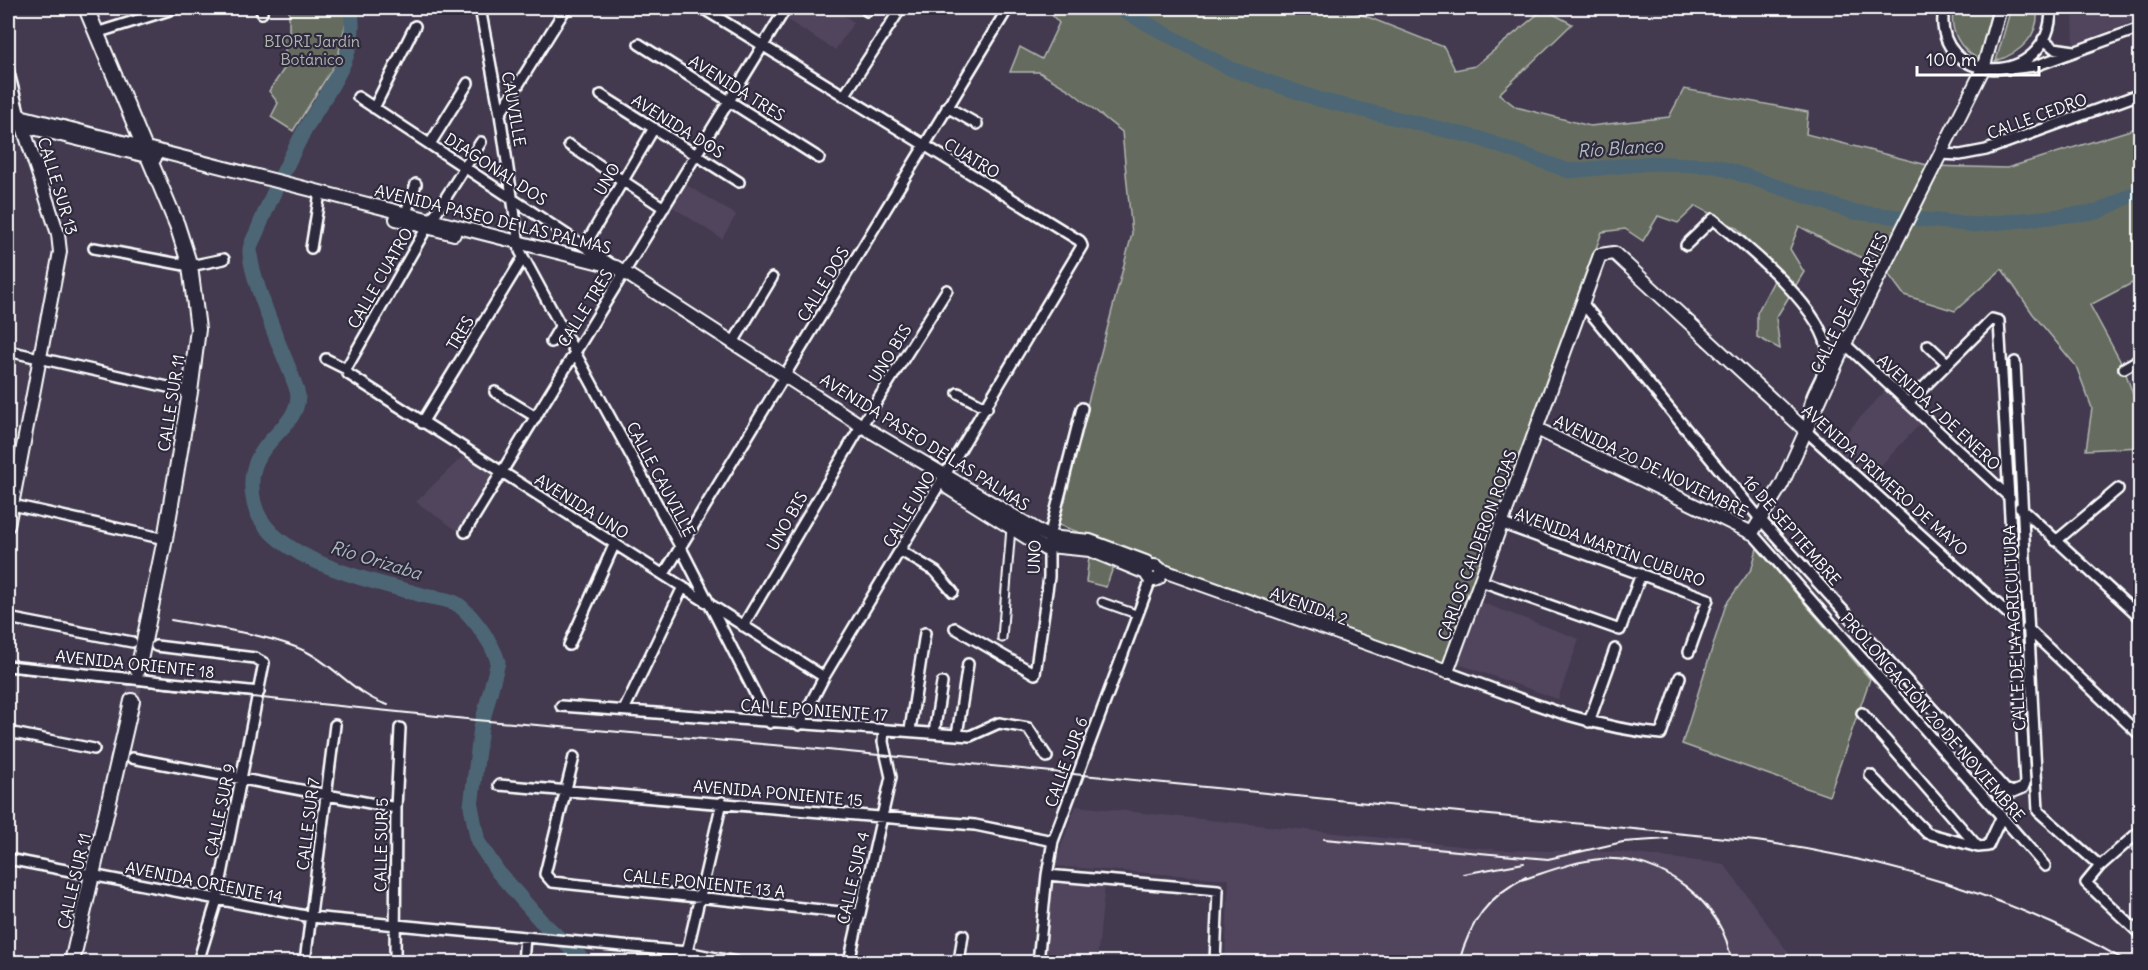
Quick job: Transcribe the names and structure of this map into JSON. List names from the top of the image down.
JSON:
{
  "streets": {
    "main road": ["CALLE SUR 11"],
    "street": [
      "AVENIDA TRES",
      "CAUVILLE",
      "CALLE CEDRO",
      "AVENIDA DOS",
      "CUATRO",
      "DIAGONAL DOS",
      "UNO",
      "CALLE SUR 13",
      "AVENIDA PASEO DE LAS PALMAS",
      "CALLE CUATRO",
      "CALLE DOS",
      "CALLE DE LAS ARTES",
      "CALLE TRES",
      "TRES",
      "UNO BIS",
      "AVENIDA 7 DE ENERO",
      "AVENIDA 20 DE NOVIEMBRE",
      "CALLE CAUVILLE",
      "AVENIDA PRIMERO DE MAYO",
      "AVENIDA UNO",
      "CALLE UNO",
      "16 DE SEPTIEMBRE",
      "CARLOS CALDERON ROJAS",
      "AVENIDA MARTÍN CUBURO",
      "AVENIDA 2",
      "CALLE DE LA AGRICULTURA",
      "AVENIDA ORIENTE 18",
      "CALLE PONIENTE 17",
      "PROLONGACIÓN 20 DE NOVIEMBRE",
      "CALLE SUR 6",
      "AVENIDA PONIENTE 15",
      "CALLE SUR 9",
      "CALLE SUR 7",
      "CALLE SUR 5",
      "CALLE SUR 4",
      "AVENIDA ORIENTE 14",
      "CALLE PONIENTE 13 A"
    ]
  },
  "crossings": [
    ["AVENIDA TRES", "CALLE TRES"],
    ["CAUVILLE", "DIAGONAL DOS"],
    ["CAUVILLE", "AVENIDA PASEO DE LAS PALMAS"],
    ["CAUVILLE", "TRES"],
    ["CAUVILLE", "CALLE CAUVILLE"],
    ["CALLE CEDRO", "CALLE DE LAS ARTES"],
    ["AVENIDA DOS", "UNO"],
    ["AVENIDA DOS", "CALLE TRES"],
    ["CUATRO", "CALLE DOS"],
    ["CUATRO", "CALLE TRES"],
    ["CUATRO", "CALLE UNO"],
    ["DIAGONAL DOS", "UNO"],
    ["DIAGONAL DOS", "AVENIDA PASEO DE LAS PALMAS"],
    ["DIAGONAL DOS", "CALLE CUATRO"],
    ["DIAGONAL DOS", "CALLE TRES"],
    ["UNO", "AVENIDA PASEO DE LAS PALMAS"],
    ["CALLE SUR 13", "AVENIDA PASEO DE LAS PALMAS"],
    ["AVENIDA PASEO DE LAS PALMAS", "CALLE CUATRO"],
    ["AVENIDA PASEO DE LAS PALMAS", "CALLE DOS"],
    ["AVENIDA PASEO DE LAS PALMAS", "CALLE TRES"],
    ["AVENIDA PASEO DE LAS PALMAS", "TRES"],
    ["AVENIDA PASEO DE LAS PALMAS", "UNO BIS"],
    ["AVENIDA PASEO DE LAS PALMAS", "CALLE SUR 11"],
    ["AVENIDA PASEO DE LAS PALMAS", "CALLE CAUVILLE"],
    ["AVENIDA PASEO DE LAS PALMAS", "CALLE UNO"],
    ["AVENIDA PASEO DE LAS PALMAS", "AVENIDA 2"],
    ["AVENIDA PASEO DE LAS PALMAS", "CALLE SUR 6"],
    ["CALLE CUATRO", "AVENIDA UNO"],
    ["CALLE DOS", "CALLE CAUVILLE"],
    ["CALLE DOS", "AVENIDA UNO"],
    ["CALLE DE LAS ARTES", "AVENIDA 7 DE ENERO"],
    ["CALLE DE LAS ARTES", "AVENIDA 20 DE NOVIEMBRE"],
    ["CALLE DE LAS ARTES", "AVENIDA PRIMERO DE MAYO"],
    ["CALLE DE LAS ARTES", "16 DE SEPTIEMBRE"],
    ["CALLE DE LAS ARTES", "PROLONGACIÓN 20 DE NOVIEMBRE"],
    ["CALLE TRES", "CALLE CAUVILLE"],
    ["CALLE TRES", "AVENIDA UNO"],
    ["TRES", "CALLE CAUVILLE"],
    ["TRES", "AVENIDA UNO"],
    ["UNO BIS", "AVENIDA UNO"],
    ["CALLE SUR 11", "AVENIDA ORIENTE 14"],
    ["AVENIDA 7 DE ENERO", "CALLE DE LA AGRICULTURA"],
    ["AVENIDA 20 DE NOVIEMBRE", "CARLOS CALDERON ROJAS"],
    ["AVENIDA 20 DE NOVIEMBRE", "PROLONGACIÓN 20 DE NOVIEMBRE"],
    ["CALLE CAUVILLE", "AVENIDA UNO"],
    ["CALLE CAUVILLE", "CALLE PONIENTE 17"],
    ["AVENIDA PRIMERO DE MAYO", "CARLOS CALDERON ROJAS"],
    ["AVENIDA PRIMERO DE MAYO", "CALLE DE LA AGRICULTURA"],
    ["AVENIDA UNO", "CALLE UNO"],
    ["CALLE UNO", "CALLE PONIENTE 17"],
    ["16 DE SEPTIEMBRE", "CARLOS CALDERON ROJAS"],
    ["16 DE SEPTIEMBRE", "CALLE DE LA AGRICULTURA"],
    ["CARLOS CALDERON ROJAS", "AVENIDA MARTÍN CUBURO"],
    ["CARLOS CALDERON ROJAS", "AVENIDA 2"],
    ["AVENIDA 2", "CALLE SUR 6"],
    ["AVENIDA ORIENTE 18", "CALLE SUR 9"],
    ["CALLE PONIENTE 17", "CALLE SUR 4"],
    ["CALLE SUR 6", "AVENIDA PONIENTE 15"],
    ["AVENIDA PONIENTE 15", "CALLE SUR 4"],
    ["AVENIDA PONIENTE 15", "CALLE PONIENTE 13 A"],
    ["CALLE SUR 9", "AVENIDA ORIENTE 14"],
    ["CALLE SUR 7", "AVENIDA ORIENTE 14"],
    ["CALLE SUR 5", "AVENIDA ORIENTE 14"],
    ["CALLE SUR 4", "CALLE PONIENTE 13 A"]
  ],
  "water": ["Río Blanco", "Río Orizaba"],
  "parks": ["BIORI Jardín Botánico"],
  "scale_bar": "100 m"
}
